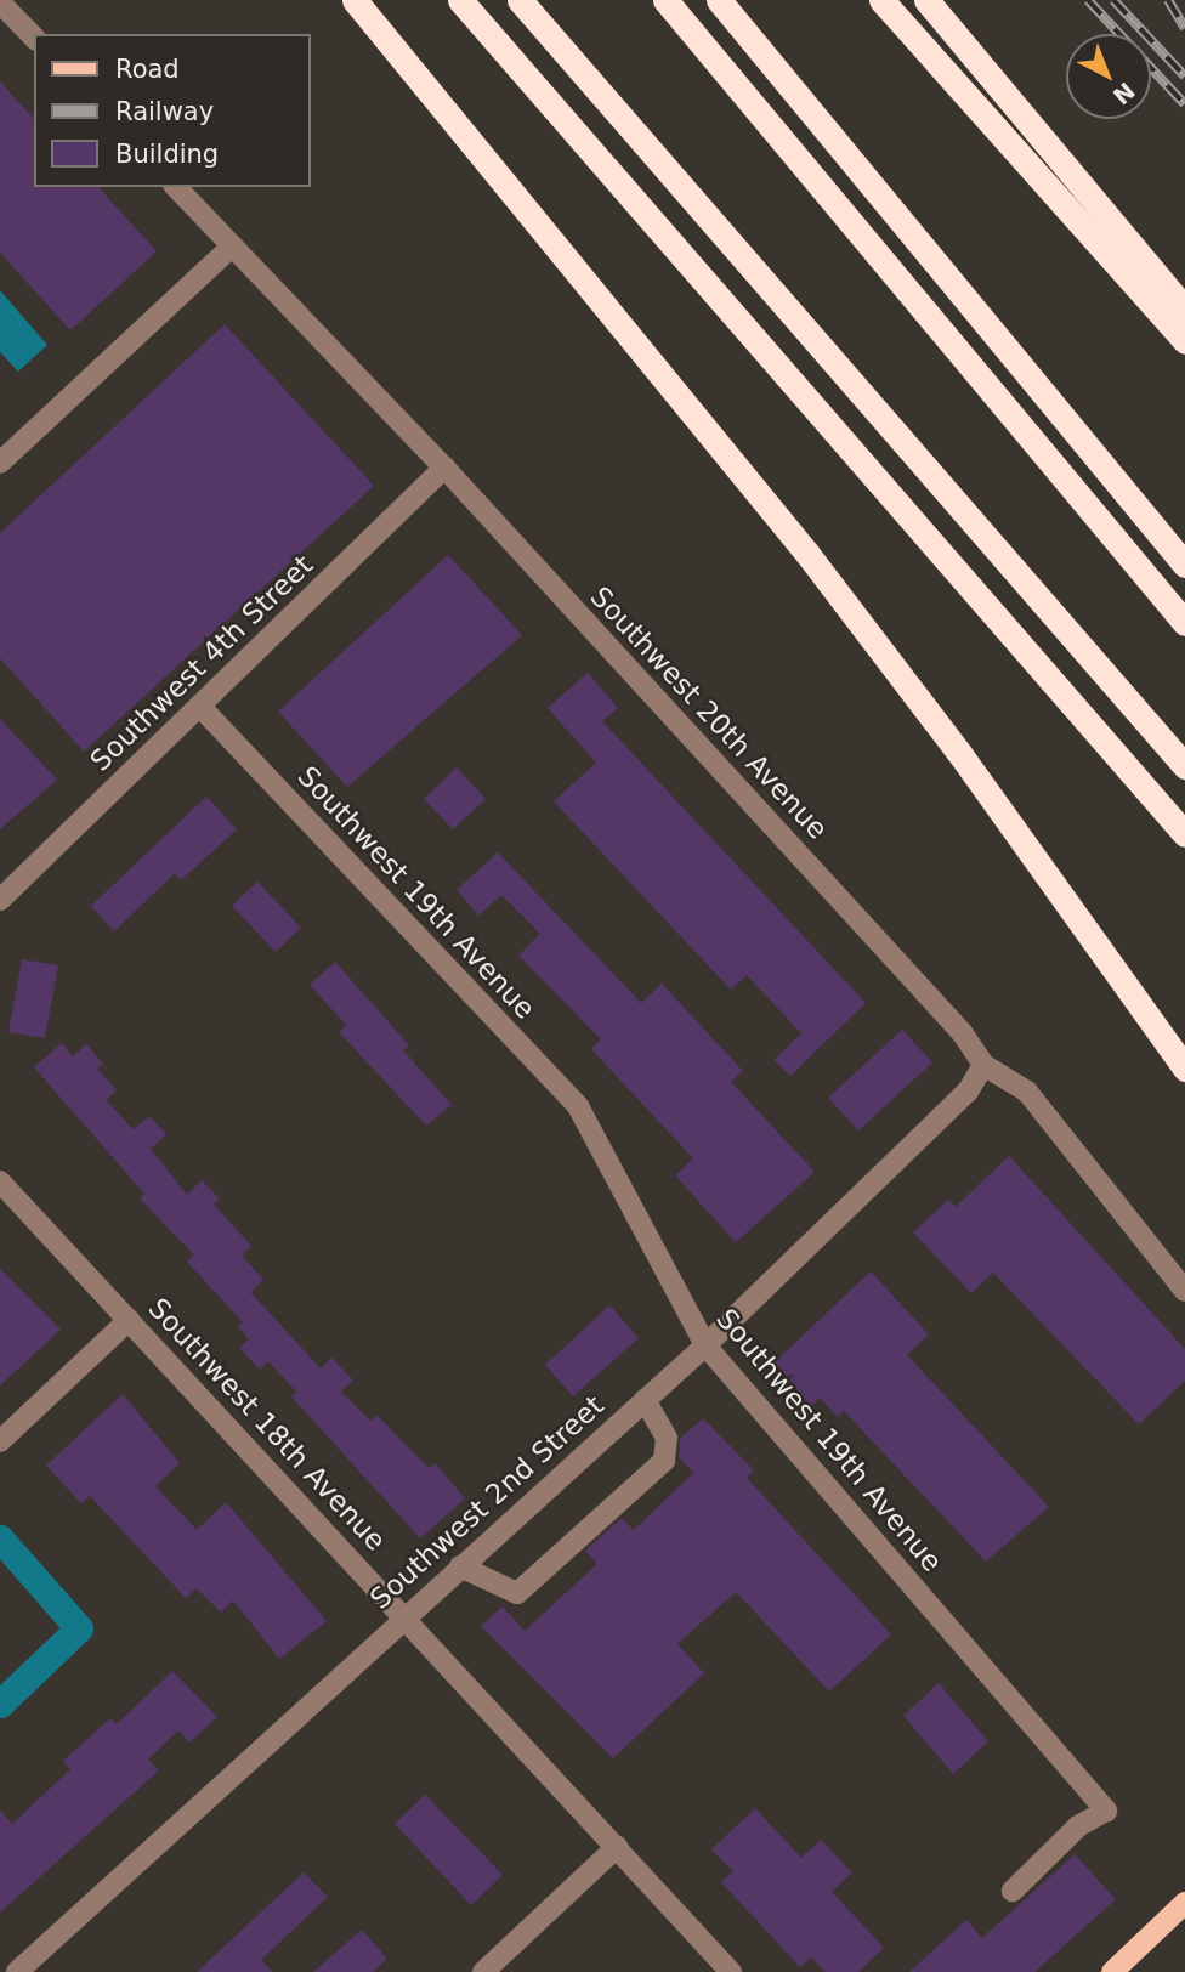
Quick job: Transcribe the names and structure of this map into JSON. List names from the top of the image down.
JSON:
{
  "streets": {
    "street": [
      "Southwest 4th Street",
      "Southwest 20th Avenue",
      "Southwest 19th Avenue",
      "Southwest 18th Avenue",
      "Southwest 2nd Street"
    ]
  },
  "crossings": [
    ["Southwest 4th Street", "Southwest 20th Avenue"],
    ["Southwest 4th Street", "Southwest 19th Avenue"],
    ["Southwest 20th Avenue", "Southwest 2nd Street"],
    ["Southwest 19th Avenue", "Southwest 2nd Street"],
    ["Southwest 18th Avenue", "Southwest 2nd Street"]
  ],
  "legend": ["Road", "Railway", "Building"],
  "north": "bottom right"
}
